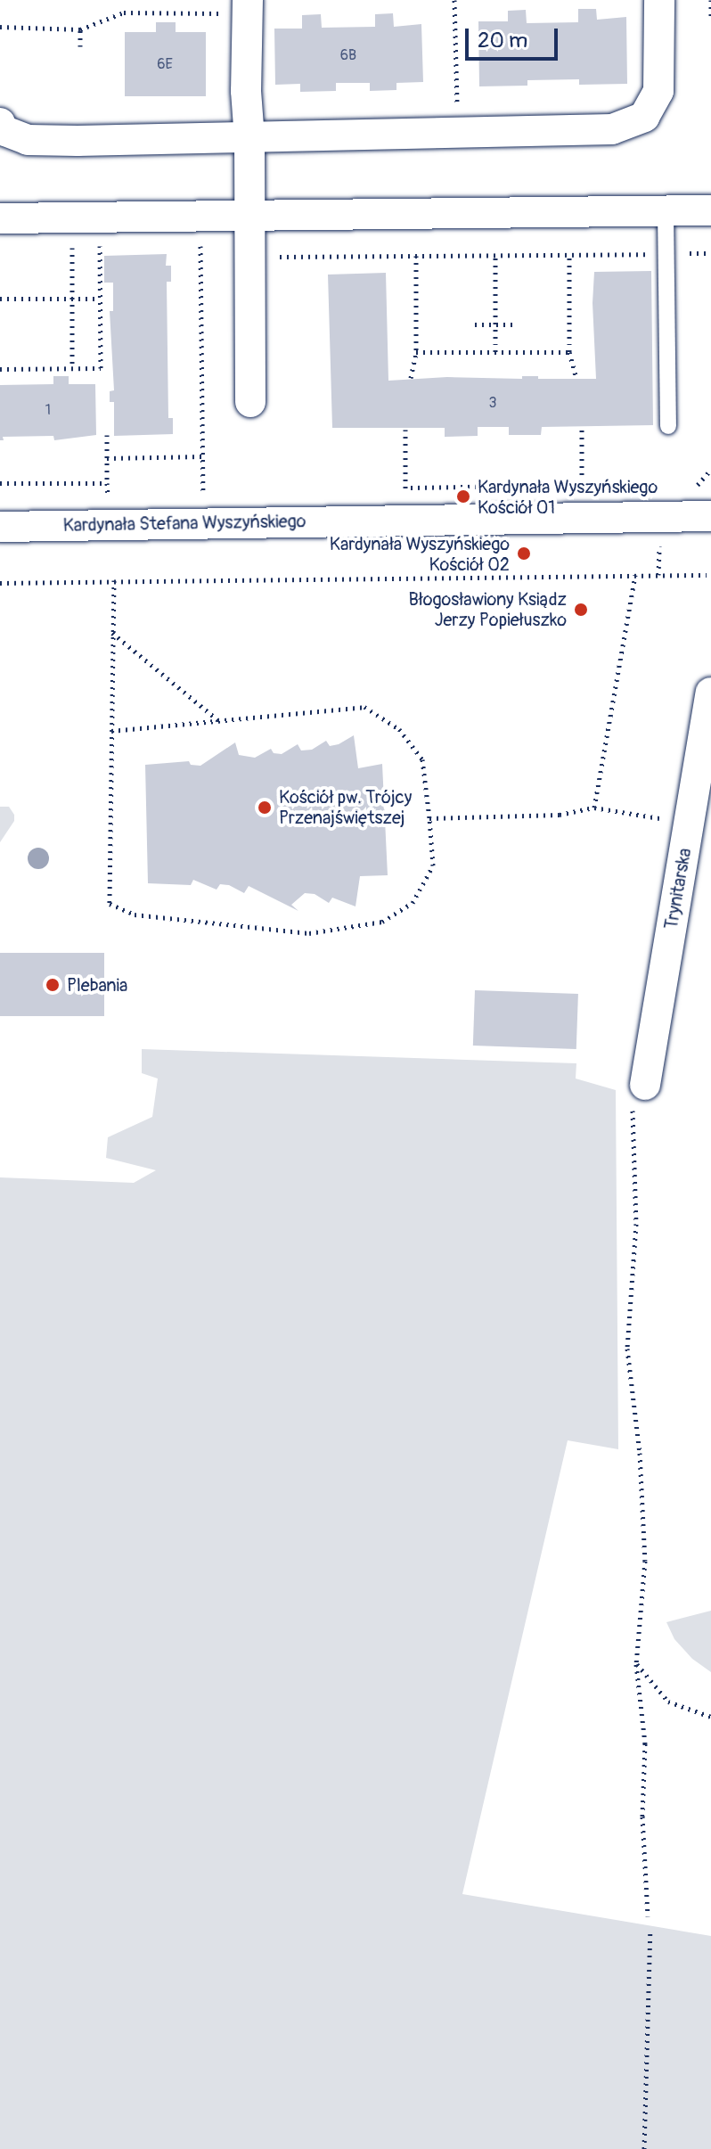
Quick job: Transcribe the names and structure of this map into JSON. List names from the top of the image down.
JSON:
{
  "streets": {
    "street": ["Kardynała Stefana Wyszyńskiego", "Trynitarska"]
  },
  "places": [
    "Kardynała Wyszyńskiego Kościół 01",
    "Kardynała Wyszyńskiego Kościół 02",
    "Błogosławiony Ksiądz Jerzy Popiełuszko",
    "Kościół pw. Trójcy Przenajświętszej",
    "Plebania"
  ],
  "house_numbers": [
    "6B",
    "6E",
    "3",
    "1"
  ],
  "scale_bar": "20 m"
}
